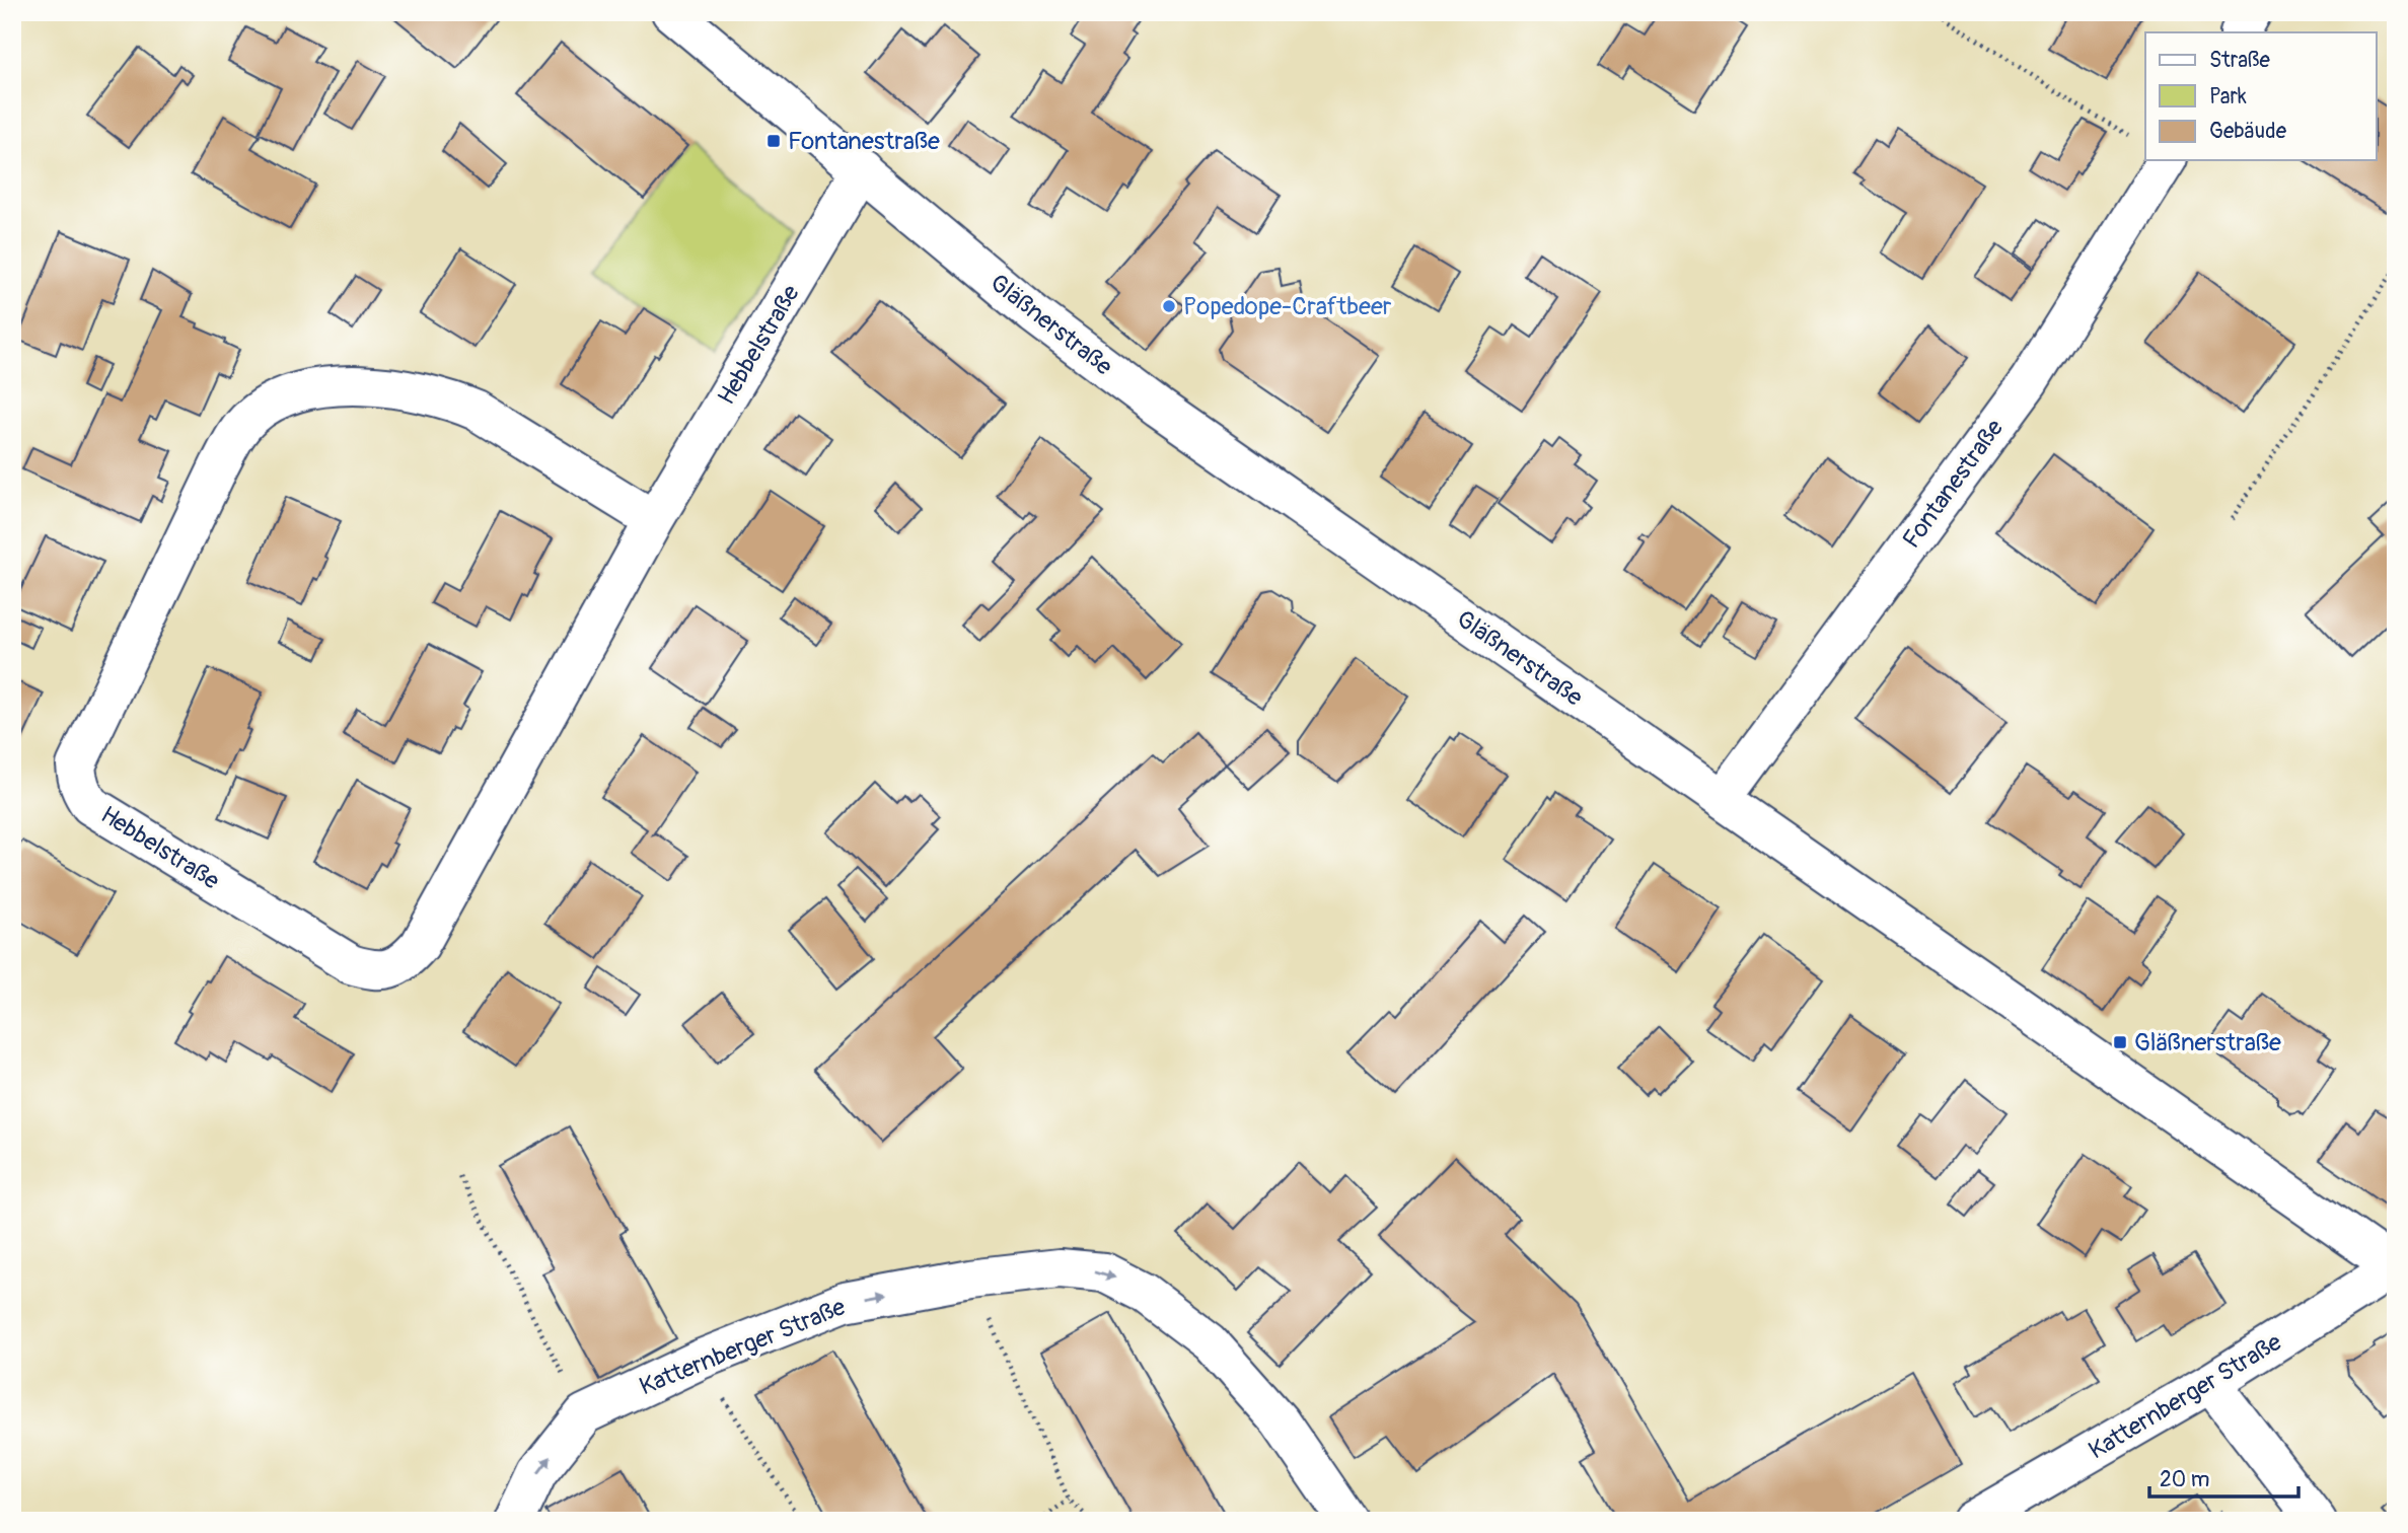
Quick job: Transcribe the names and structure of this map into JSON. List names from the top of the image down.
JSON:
{
  "streets": {
    "street": [
      "Gläßnerstraße",
      "Hebbelstraße",
      "Fontanestraße",
      "Katternberger Straße"
    ]
  },
  "crossings": [
    ["Gläßnerstraße", "Hebbelstraße"],
    ["Gläßnerstraße", "Fontanestraße"],
    ["Gläßnerstraße", "Katternberger Straße"]
  ],
  "one_way": ["Katternberger Straße"],
  "places": {
    "transit": ["Fontanestraße", "Gläßnerstraße"],
    "other": ["Popedope-Craftbeer"]
  },
  "legend": ["Straße", "Park", "Gebäude"],
  "scale_bar": "20 m"
}
